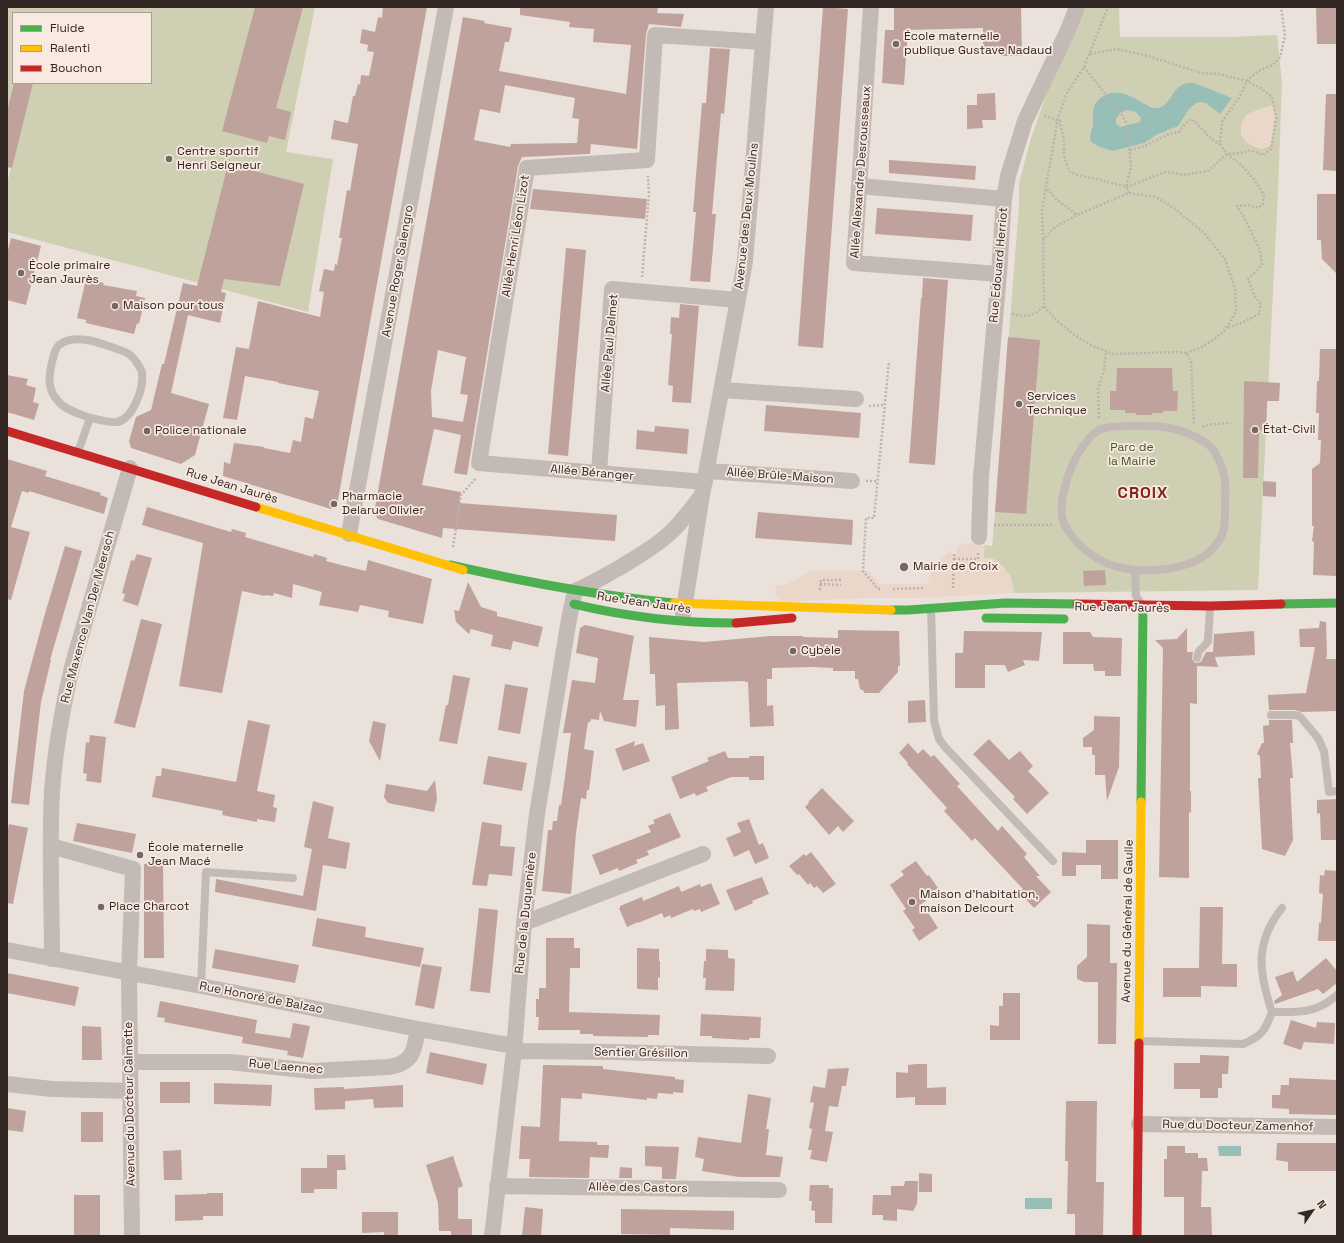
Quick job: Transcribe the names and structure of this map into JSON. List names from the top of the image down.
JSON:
{
  "streets": {
    "main road": ["Rue Jean Jaurès", "Avenue du Général de Gaulle"],
    "street": [
      "Allée Alexandre Desrousseaux",
      "Avenue des Deux Moulins",
      "Allée Henri Léon Lizot",
      "Rue Edouard Herriot",
      "Avenue Roger Salengro",
      "Allée Paul Delmet",
      "Allée Béranger",
      "Allée Brûle-Maison",
      "Rue Maxence Van Der Meersch",
      "Rue de la Duquenière",
      "Rue Honoré de Balzac",
      "Sentier Grésillon",
      "Rue Laennec",
      "Avenue du Docteur Calmette",
      "Rue du Docteur Zamenhof",
      "Allée des Castors"
    ]
  },
  "crossings": [
    ["Allée Alexandre Desrousseaux", "Rue Edouard Herriot"],
    ["Avenue des Deux Moulins", "Allée Paul Delmet"],
    ["Avenue des Deux Moulins", "Allée Béranger"],
    ["Avenue des Deux Moulins", "Allée Brûle-Maison"],
    ["Avenue des Deux Moulins", "Rue Jean Jaurès"],
    ["Avenue des Deux Moulins", "Rue de la Duquenière"],
    ["Allée Henri Léon Lizot", "Allée Béranger"],
    ["Avenue Roger Salengro", "Rue Jean Jaurès"],
    ["Allée Paul Delmet", "Allée Béranger"],
    ["Allée Béranger", "Allée Brûle-Maison"],
    ["Rue Jean Jaurès", "Rue Maxence Van Der Meersch"],
    ["Rue Jean Jaurès", "Rue de la Duquenière"],
    ["Rue Jean Jaurès", "Avenue du Général de Gaulle"],
    ["Rue Maxence Van Der Meersch", "Rue Honoré de Balzac"],
    ["Rue Maxence Van Der Meersch", "Avenue du Docteur Calmette"],
    ["Rue de la Duquenière", "Rue Honoré de Balzac"],
    ["Rue de la Duquenière", "Sentier Grésillon"],
    ["Rue de la Duquenière", "Allée des Castors"],
    ["Avenue du Général de Gaulle", "Rue du Docteur Zamenhof"],
    ["Rue Honoré de Balzac", "Sentier Grésillon"],
    ["Rue Honoré de Balzac", "Rue Laennec"],
    ["Rue Honoré de Balzac", "Avenue du Docteur Calmette"],
    ["Rue Laennec", "Avenue du Docteur Calmette"]
  ],
  "districts": ["CROIX"],
  "parks": ["Parc de la Mairie"],
  "places": [
    "École maternelle publique Gustave Nadaud",
    "Centre sportif Henri Seigneur",
    "École primaire Jean Jaurès",
    "Maison pour tous",
    "Services Technique",
    "État-Civil",
    "Police nationale",
    "Pharmacie Delarue Olivier",
    "Mairie de Croix",
    "Cybèle",
    "École maternelle Jean Macé",
    "Maison d'habitation, maison Delcourt",
    "Place Charcot"
  ],
  "legend": ["Fluide", "Ralenti", "Bouchon"],
  "north": "top right"
}
